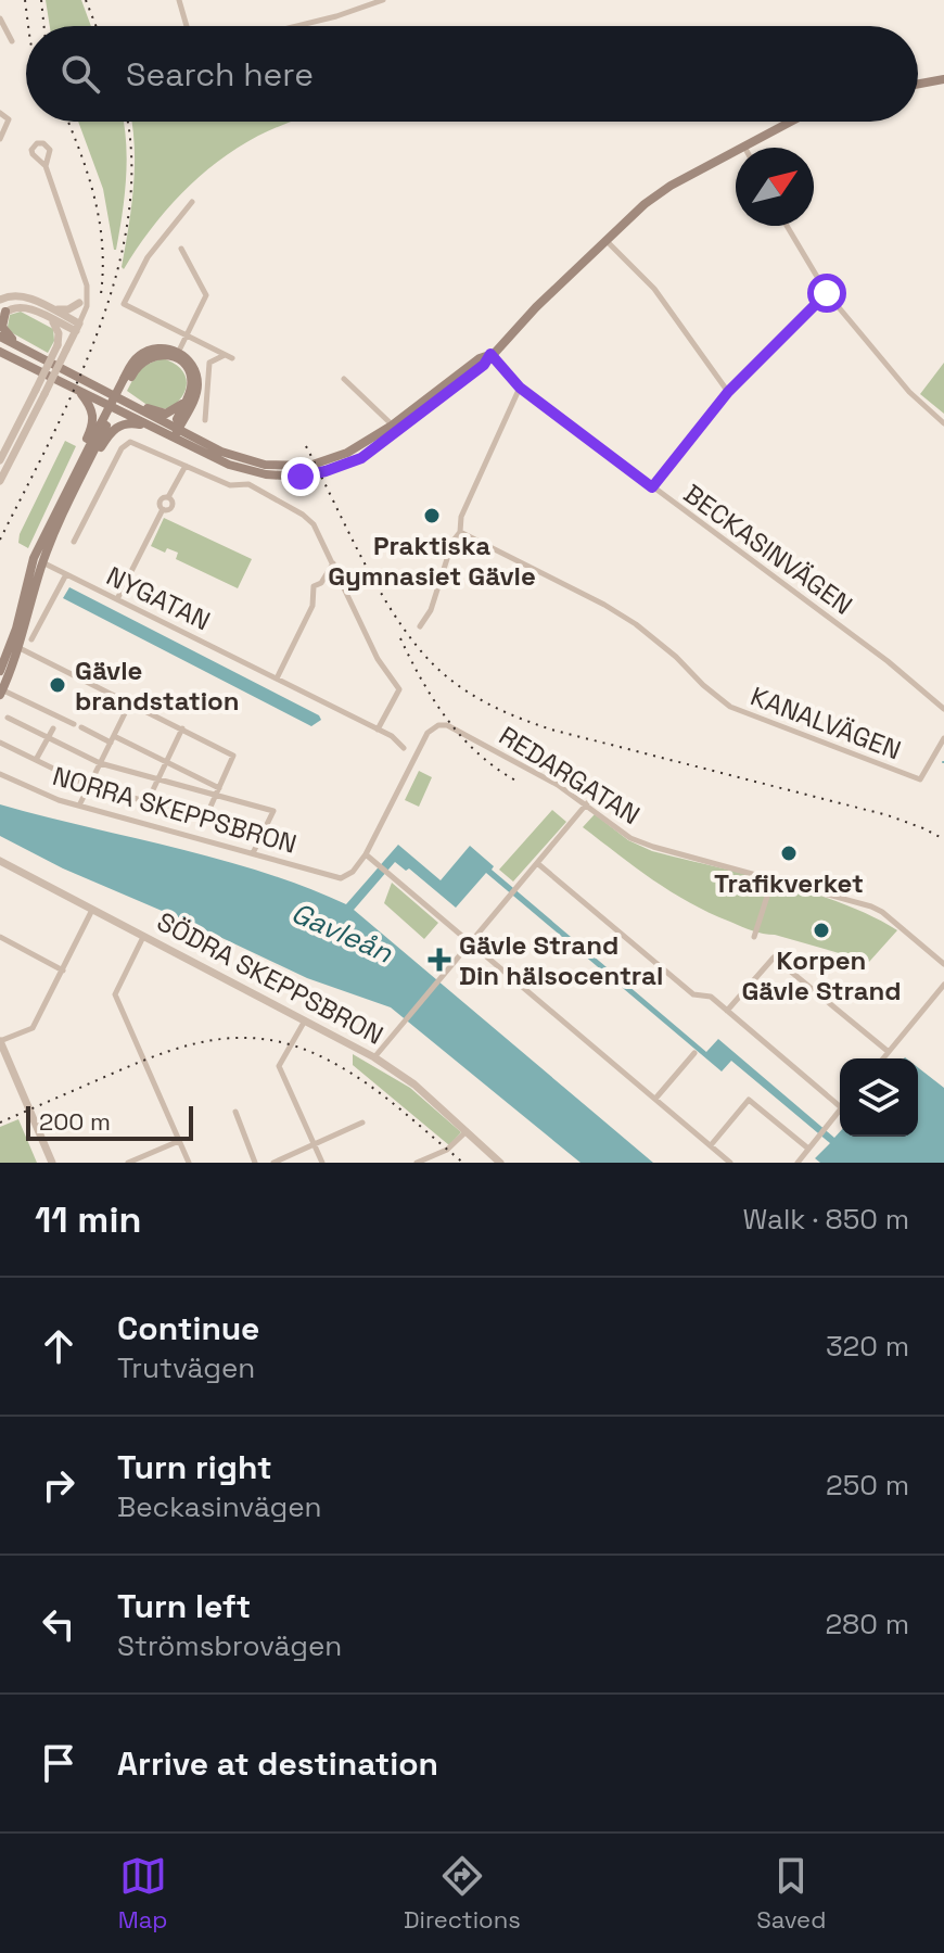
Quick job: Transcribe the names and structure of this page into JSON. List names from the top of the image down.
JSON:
{
  "streets": {
    "street": [
      "BECKASINVÄGEN",
      "NYGATAN",
      "KANALVÄGEN",
      "REDARGATAN",
      "NORRA SKEPPSBRON",
      "SÖDRA SKEPPSBRON"
    ]
  },
  "crossings": [
    ["REDARGATAN", "NORRA SKEPPSBRON"]
  ],
  "water": ["Gavleån"],
  "places": {
    "other": [
      "Praktiska Gymnasiet Gävle",
      "Gävle brandstation",
      "Trafikverket",
      "Korpen Gävle Strand"
    ],
    "health": ["Gävle Strand Din hälsocentral"]
  },
  "scale_bar": "200 m",
  "north": "top right",
  "page": {
    "search": "Search here",
    "scale": "200 m",
    "heading": ["11 min", "Walk · 850 m"],
    "list": [
      ["Continue", "Trutvägen", "320 m"],
      ["Turn right", "Beckasinvägen", "250 m"],
      ["Turn left", "Strömsbrovägen", "280 m"],
      "Arrive at destination"
    ],
    "nav": ["Map", "Directions", "Saved"]
  }
}
